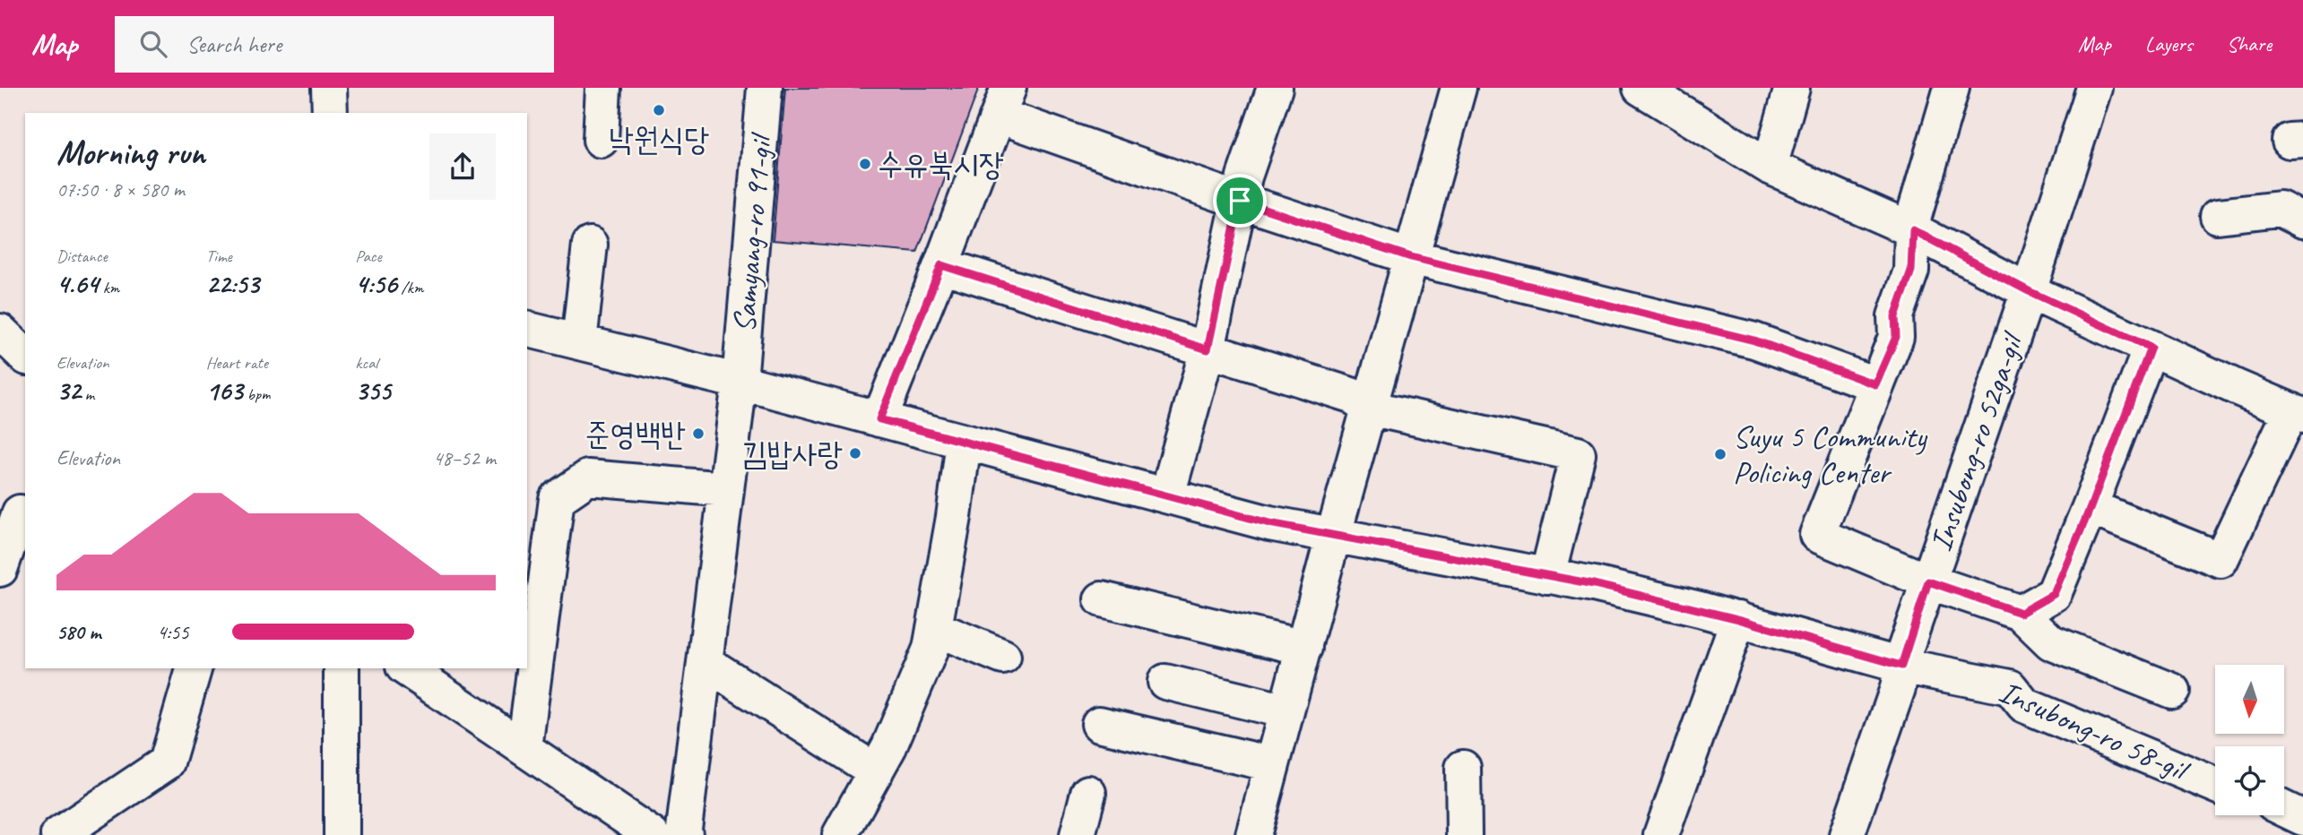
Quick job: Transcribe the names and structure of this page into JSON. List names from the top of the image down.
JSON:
{
  "streets": {
    "street": ["Samyang-ro 91-gil", "Insubong-ro 52ga-gil", "Insubong-ro 58-gil"]
  },
  "crossings": [
    ["Samyang-ro 91-gil", "Insubong-ro 58-gil"],
    ["Insubong-ro 52ga-gil", "Insubong-ro 58-gil"]
  ],
  "places": [
    "낙원식당",
    "수유북시장",
    "준영백반",
    "김밥사랑",
    "Suyu 5 Community Policing Center"
  ],
  "north": "bottom",
  "page": {
    "header": "Map",
    "search": "Search here",
    "nav": ["Map", "Layers", "Share"],
    "heading": ["Morning run", "07:50 · 8 × 580 m"],
    "stats": [
      ["Distance", "4.64 km"],
      ["Time", "22:53"],
      ["Pace", "4:56 /km"],
      ["Elevation", "32 m"],
      ["Heart rate", "163 bpm"],
      ["kcal", "355"]
    ],
    "chart": ["Elevation", "48–52 m"],
    "list": [
      {
        "name": "580 m",
        "note": "4:55"
      }
    ]
  }
}
